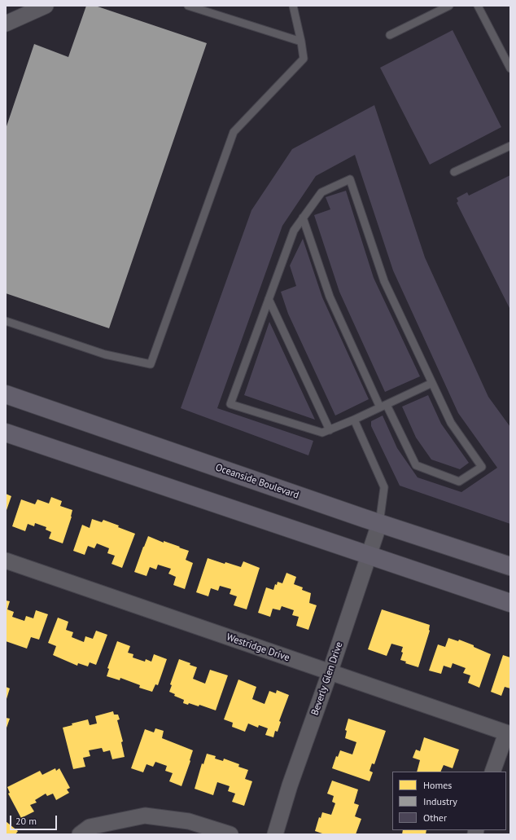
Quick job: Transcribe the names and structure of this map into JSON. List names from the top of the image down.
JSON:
{
  "streets": {
    "main road": ["Oceanside Boulevard"],
    "street": ["Westridge Drive", "Beverly Glen Drive"]
  },
  "crossings": [
    ["Oceanside Boulevard", "Beverly Glen Drive"],
    ["Westridge Drive", "Beverly Glen Drive"]
  ],
  "legend": ["Homes", "Industry", "Other"],
  "scale_bar": "20 m"
}
